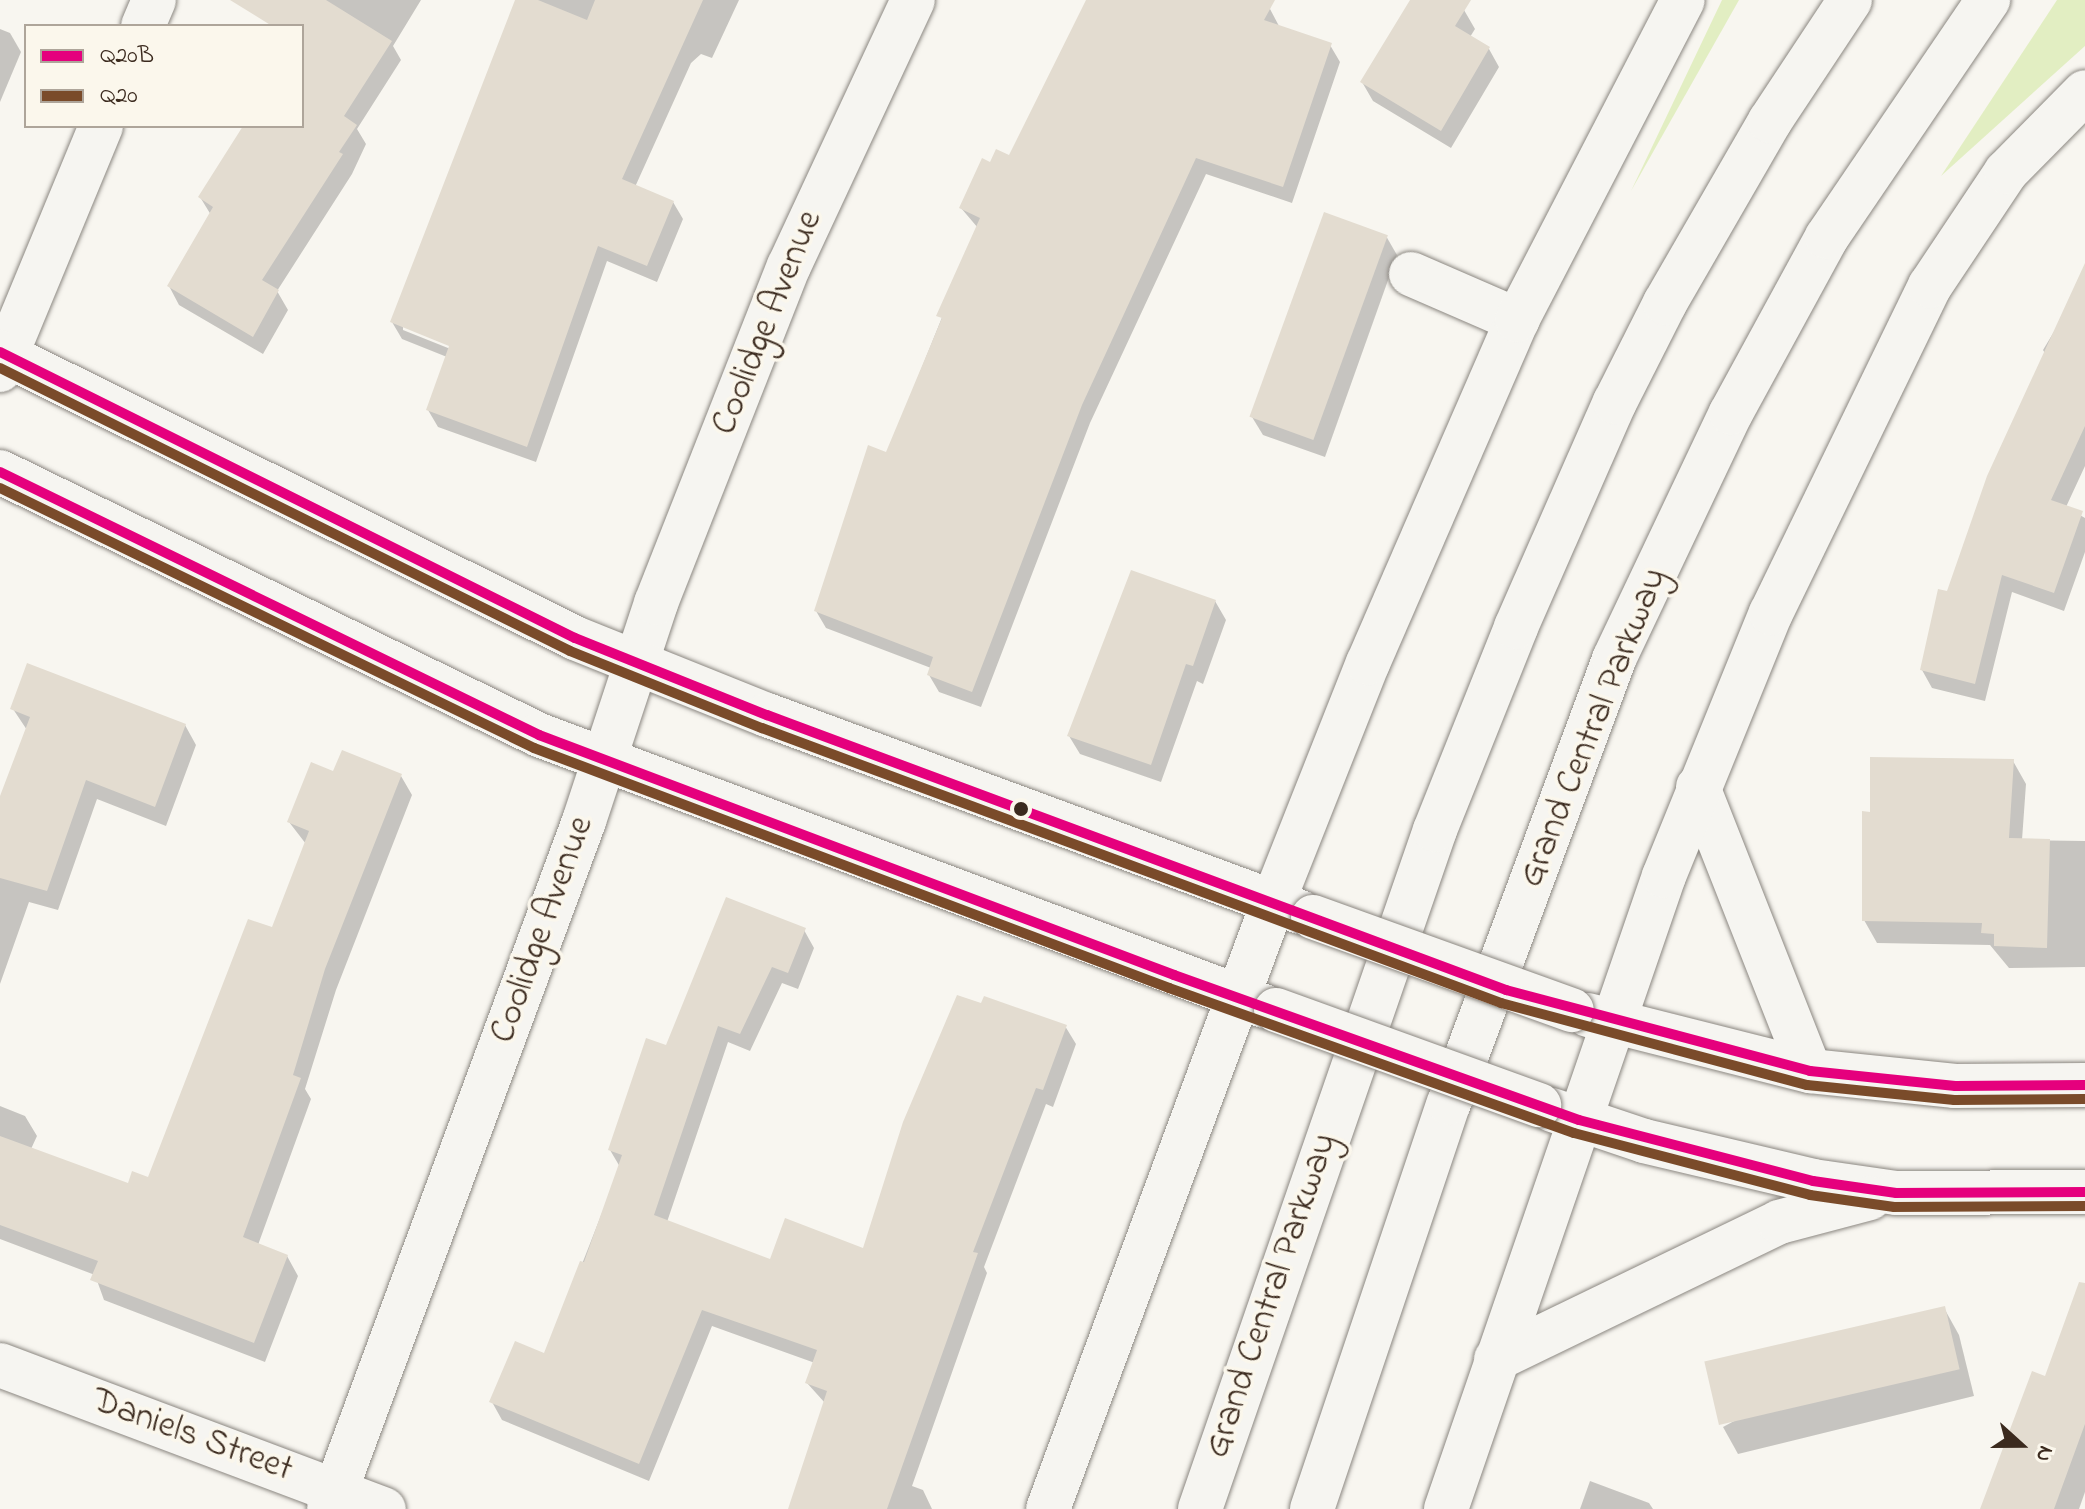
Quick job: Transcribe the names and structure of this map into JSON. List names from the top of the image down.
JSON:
{
  "streets": {
    "main road": ["Coolidge Avenue", "Grand Central Parkway", "Daniels Street"]
  },
  "crossings": [
    ["Coolidge Avenue", "Daniels Street"]
  ],
  "lines": ["transit line Q20B", "transit line Q20"],
  "legend": ["Q20B", "Q20"],
  "north": "right"
}
